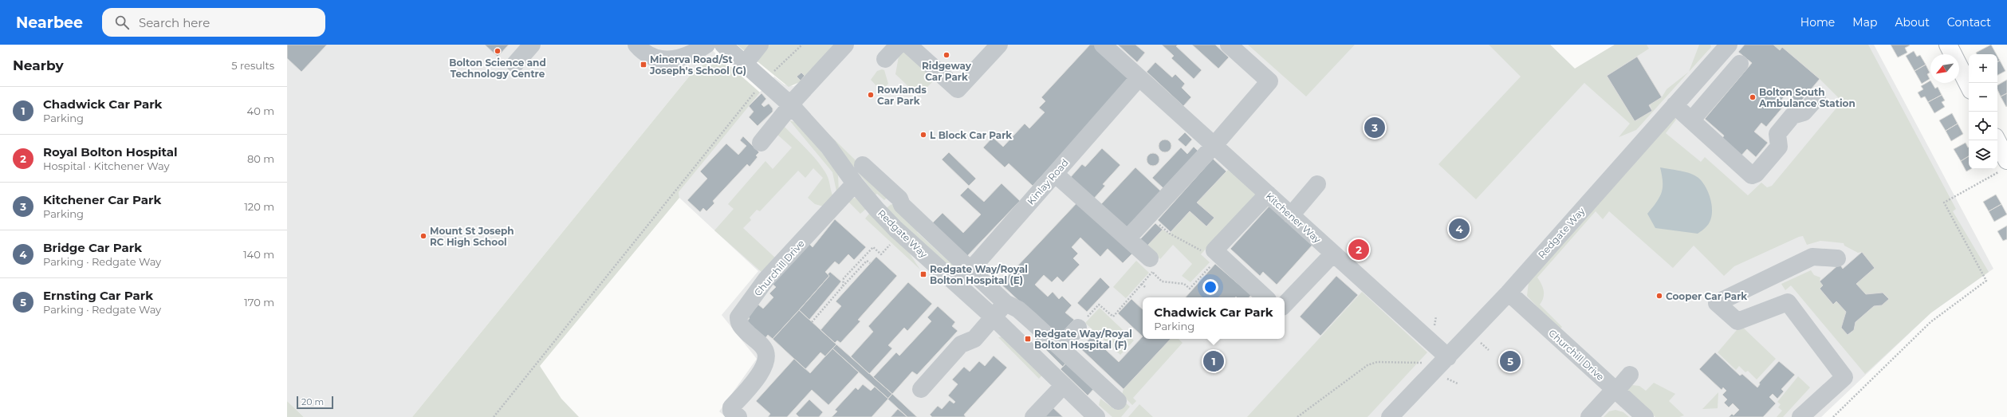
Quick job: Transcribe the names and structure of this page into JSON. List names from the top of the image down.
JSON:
{
  "streets": {
    "street": [
      "Kinlay Road",
      "Kitchener Way",
      "Redgate Way",
      "Churchill Drive"
    ]
  },
  "crossings": [
    ["Kinlay Road", "Kitchener Way"],
    ["Kinlay Road", "Redgate Way"],
    ["Kitchener Way", "Redgate Way"],
    ["Redgate Way", "Churchill Drive"]
  ],
  "places": {
    "other": [
      "Bolton Science and Technology Centre",
      "Ridgeway Car Park",
      "Rowlands Car Park",
      "Bolton South Ambulance Station",
      "L Block Car Park",
      "Mount St Joseph RC High School",
      "Cooper Car Park"
    ],
    "transit": ["Minerva Road/St Joseph's School (G)", "Redgate Way/Royal Bolton Hospital (E)", "Redgate Way/Royal Bolton Hospital (F)"]
  },
  "scale_bar": "20 m",
  "north": "bottom left",
  "page": {
    "header": "Nearbee",
    "search": "Search here",
    "nav": [
      "Home",
      "Map",
      "About",
      "Contact"
    ],
    "heading": ["Nearby", "5 results"],
    "map_buttons": ["+", "−"],
    "list": [
      {
        "mark": "1",
        "name": "Chadwick Car Park",
        "note": "Parking",
        "value": "40 m"
      },
      {
        "mark": "2",
        "name": "Royal Bolton Hospital",
        "note": "Hospital · Kitchener Way",
        "value": "80 m"
      },
      {
        "mark": "3",
        "name": "Kitchener Car Park",
        "note": "Parking",
        "value": "120 m"
      },
      {
        "mark": "4",
        "name": "Bridge Car Park",
        "note": "Parking · Redgate Way",
        "value": "140 m"
      },
      {
        "mark": "5",
        "name": "Ernsting Car Park",
        "note": "Parking · Redgate Way",
        "value": "170 m"
      }
    ],
    "pins": [
      "3",
      "4",
      "2",
      "1",
      "5"
    ],
    "popup": ["Chadwick Car Park", "Parking"],
    "scale": "20 m"
  }
}
